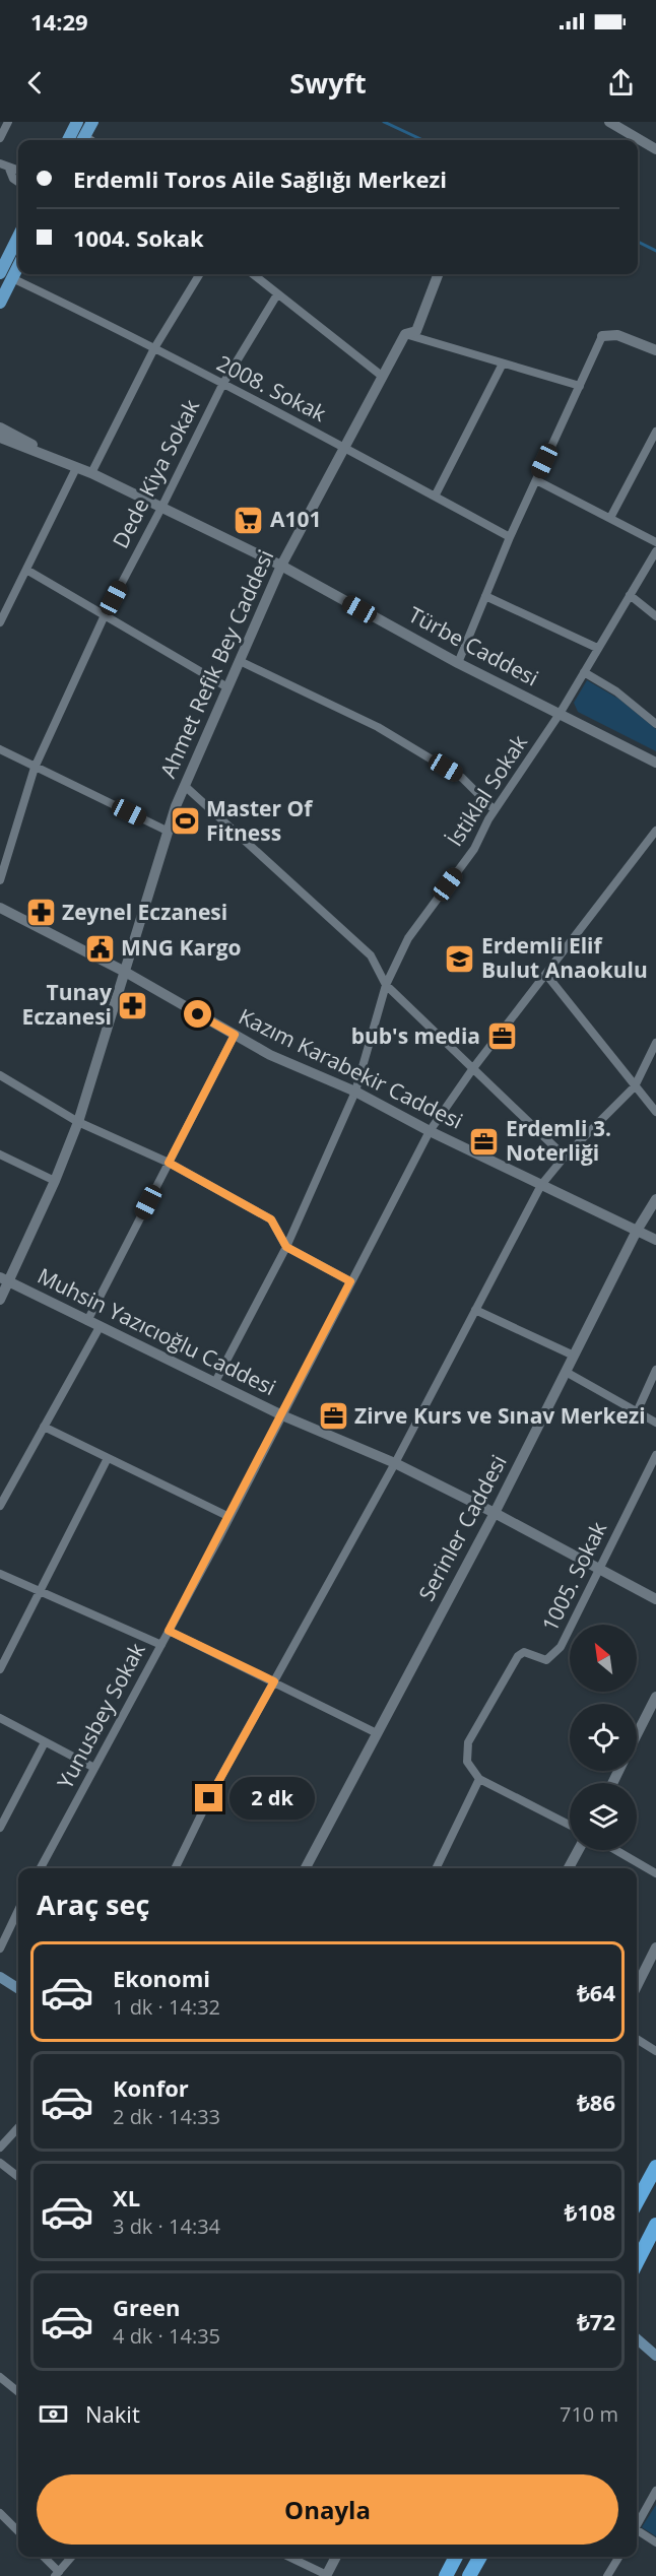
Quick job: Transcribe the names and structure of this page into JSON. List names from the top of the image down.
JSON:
{
  "streets": {
    "street": [
      "2008. Sokak",
      "Dede Kiya Sokak",
      "Türbe Caddesi",
      "Ahmet Refik Bey Caddesi",
      "İstiklal Sokak",
      "Kazım Karabekir Caddesi",
      "Muhsin Yazıcıoğlu Caddesi",
      "Serinler Caddesi",
      "1005. Sokak",
      "Yunusbey Sokak"
    ]
  },
  "crossings": [
    ["2008. Sokak", "Dede Kiya Sokak"],
    ["2008. Sokak", "Ahmet Refik Bey Caddesi"],
    ["Dede Kiya Sokak", "Türbe Caddesi"],
    ["Türbe Caddesi", "Ahmet Refik Bey Caddesi"],
    ["Türbe Caddesi", "İstiklal Sokak"],
    ["Ahmet Refik Bey Caddesi", "Kazım Karabekir Caddesi"],
    ["Ahmet Refik Bey Caddesi", "Muhsin Yazıcıoğlu Caddesi"],
    ["İstiklal Sokak", "Kazım Karabekir Caddesi"],
    ["İstiklal Sokak", "Muhsin Yazıcıoğlu Caddesi"],
    ["Kazım Karabekir Caddesi", "Serinler Caddesi"],
    ["Kazım Karabekir Caddesi", "Yunusbey Sokak"],
    ["Muhsin Yazıcıoğlu Caddesi", "Serinler Caddesi"],
    ["Muhsin Yazıcıoğlu Caddesi", "1005. Sokak"],
    ["Muhsin Yazıcıoğlu Caddesi", "Yunusbey Sokak"]
  ],
  "places": {
    "supermarket": ["A101"],
    "sports": ["Master Of Fitness"],
    "pharmacy": ["Zeynel Eczanesi", "Tunay Eczanesi"],
    "public building": ["MNG Kargo"],
    "school or university": ["Erdemli Elif Bulut Anaokulu"],
    "office": ["bub's media", "Erdemli 3. Noterliği", "Zirve Kurs ve Sınav Merkezi"]
  },
  "north": "top left",
  "page": {
    "status": "14:29",
    "header": "Swyft",
    "banner": ["Erdemli Toros Aile Sağlığı Merkezi", "1004. Sokak"],
    "bubble": "2 dk",
    "heading": "Araç seç",
    "list": [
      {
        "name": "Ekonomi",
        "note": "1 dk · 14:32",
        "value": "₺64"
      },
      {
        "name": "Konfor",
        "note": "2 dk · 14:33",
        "value": "₺86"
      },
      {
        "name": "XL",
        "note": "3 dk · 14:34",
        "value": "₺108"
      },
      {
        "name": "Green",
        "note": "4 dk · 14:35",
        "value": "₺72"
      }
    ],
    "pay": ["Nakit", "710 m"],
    "buttons": "Onayla"
  }
}
